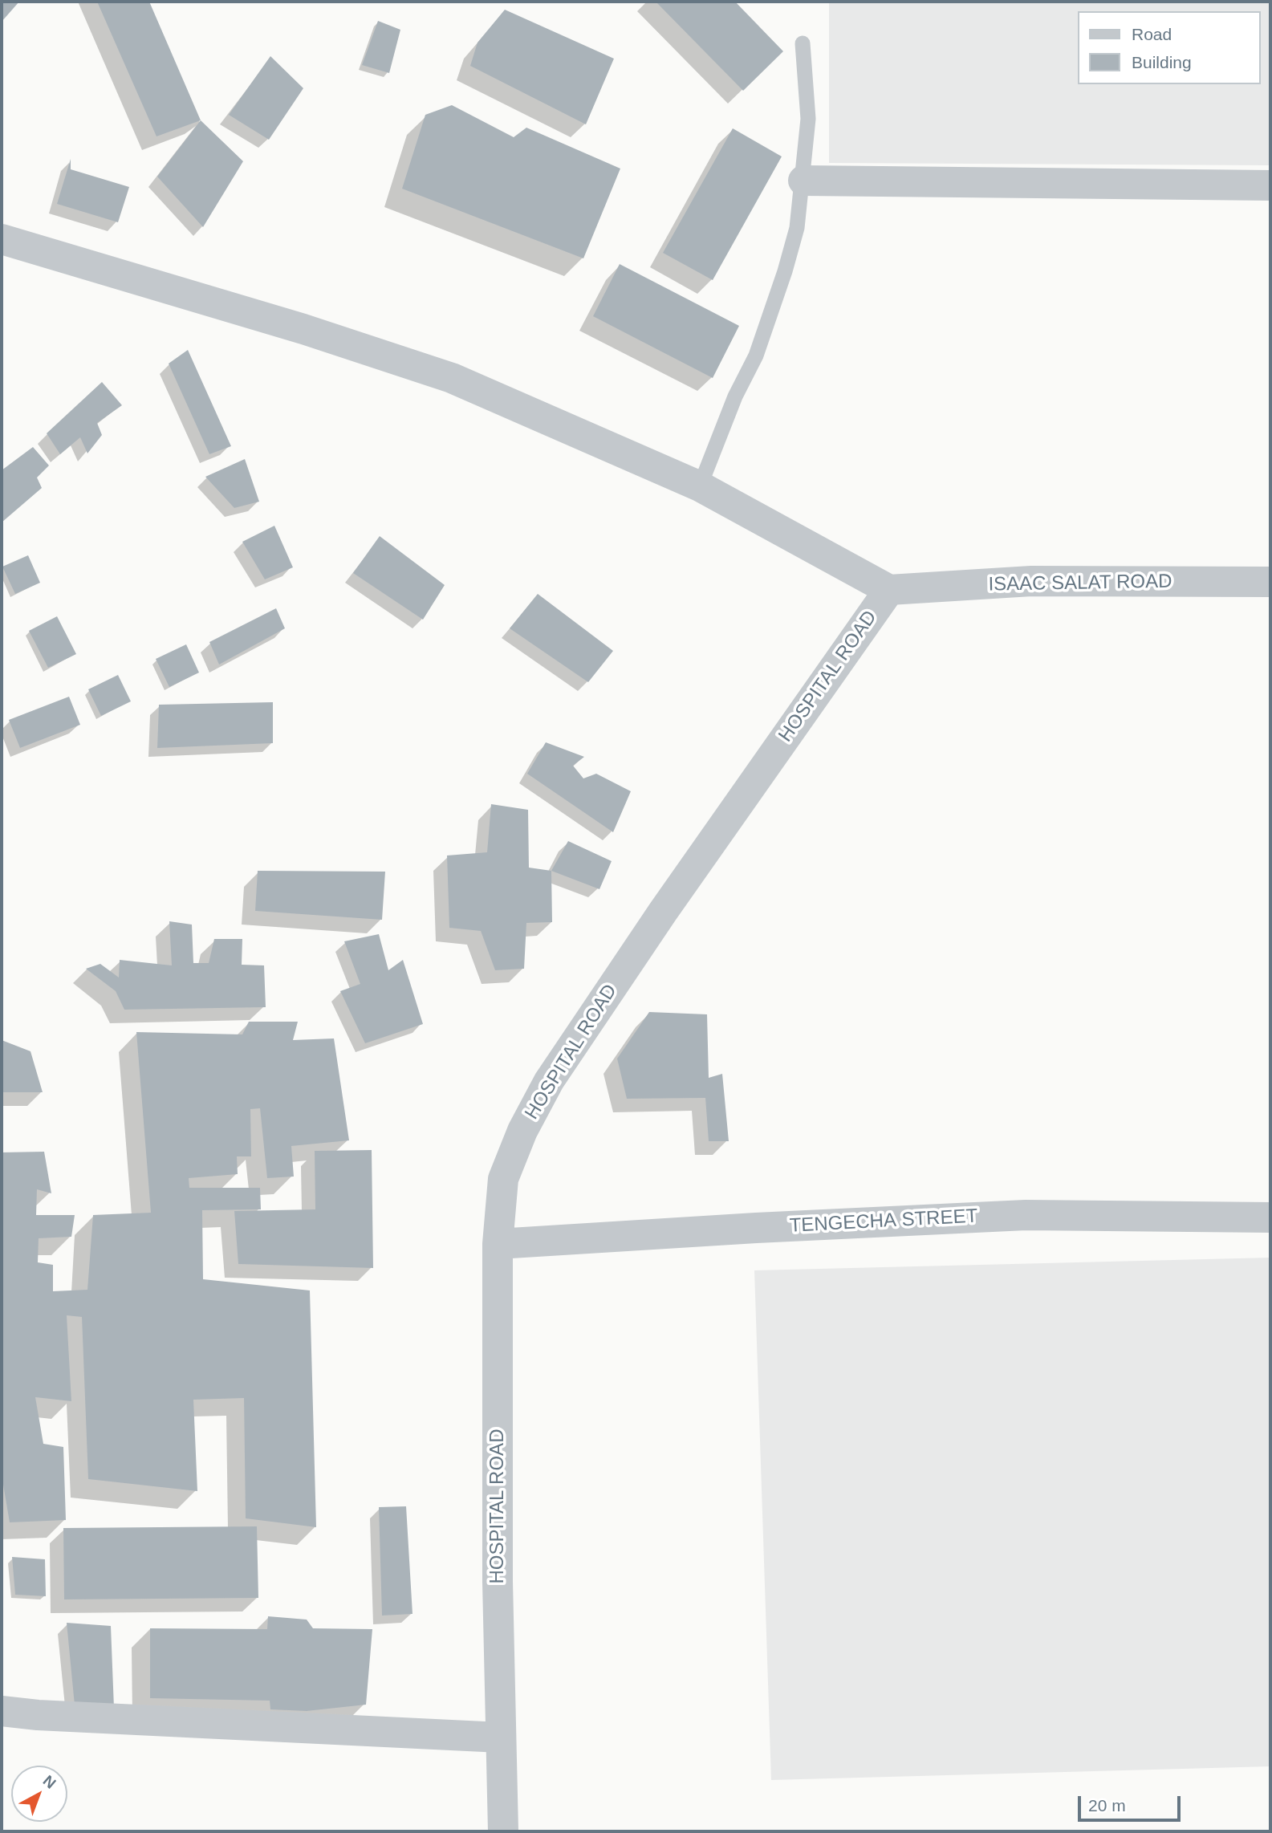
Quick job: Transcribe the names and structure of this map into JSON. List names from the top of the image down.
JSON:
{
  "streets": {
    "street": ["ISAAC SALAT ROAD", "HOSPITAL ROAD", "TENGECHA STREET"]
  },
  "crossings": [
    ["ISAAC SALAT ROAD", "HOSPITAL ROAD"],
    ["HOSPITAL ROAD", "TENGECHA STREET"]
  ],
  "legend": ["Road", "Building"],
  "scale_bar": "20 m",
  "north": "top right"
}
